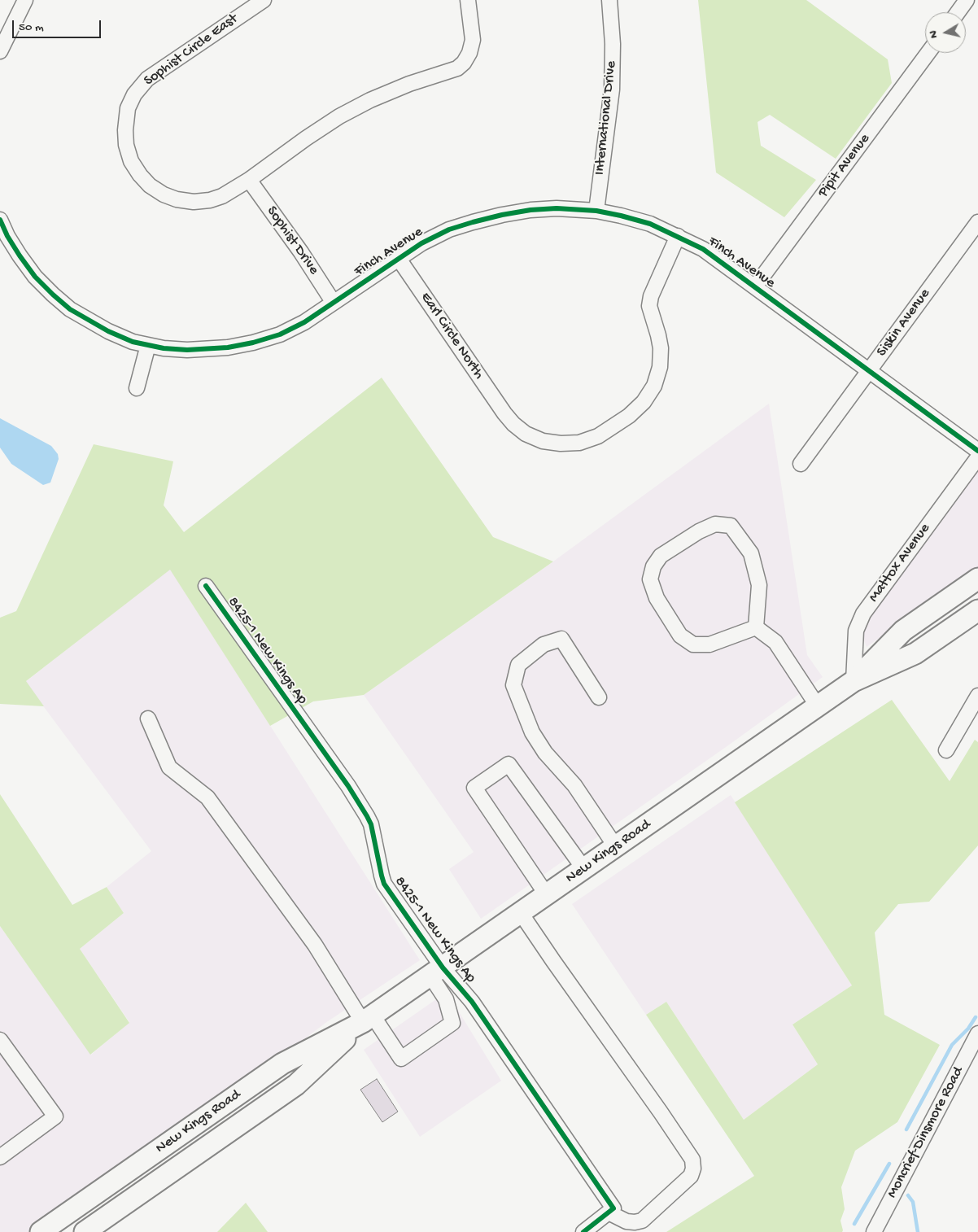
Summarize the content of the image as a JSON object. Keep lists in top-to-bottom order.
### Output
{
  "streets": {
    "highway": ["New Kings Road"],
    "street": [
      "Sophist Circle East",
      "International Drive",
      "Pipit Avenue",
      "Sophist Drive",
      "Finch Avenue",
      "Siskin Avenue",
      "Earl Circle North",
      "Mattox Avenue",
      "8425-1 New Kings Ap",
      "Moncrief-Dinsmore Road"
    ]
  },
  "crossings": [
    ["Sophist Circle East", "Sophist Drive"],
    ["International Drive", "Finch Avenue"],
    ["Pipit Avenue", "Finch Avenue"],
    ["Sophist Drive", "Finch Avenue"],
    ["Finch Avenue", "Siskin Avenue"],
    ["Finch Avenue", "Earl Circle North"],
    ["Mattox Avenue", "New Kings Road"],
    ["8425-1 New Kings Ap", "New Kings Road"]
  ],
  "scale_bar": "50 m",
  "north": "left"
}
